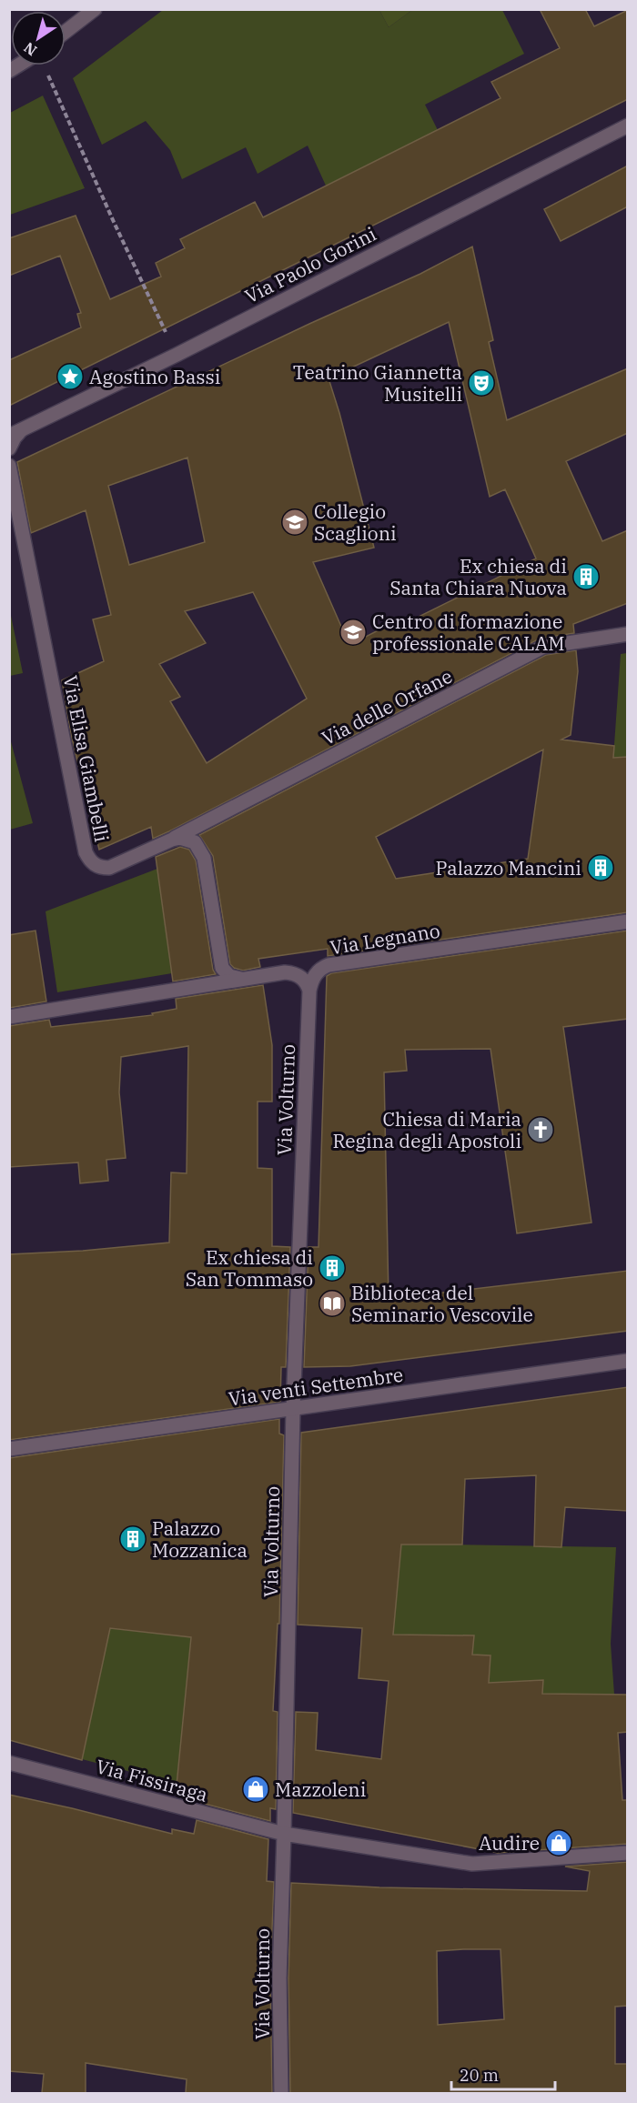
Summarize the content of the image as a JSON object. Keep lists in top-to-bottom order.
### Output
{
  "streets": {
    "street": [
      "Via Paolo Gorini",
      "Via delle Orfane",
      "Via Elisa Giambelli",
      "Via Legnano",
      "Via Volturno",
      "Via venti Settembre",
      "Via Fissiraga"
    ]
  },
  "crossings": [
    ["Via delle Orfane", "Via Elisa Giambelli"],
    ["Via Legnano", "Via Volturno"],
    ["Via Volturno", "Via venti Settembre"],
    ["Via Volturno", "Via Fissiraga"]
  ],
  "places": {
    "place": ["Agostino Bassi"],
    "theatre": ["Teatrino Giannetta Musitelli"],
    "school or university": ["Collegio Scaglioni", "Centro di formazione professionale CALAM"],
    "building": [
      "Ex chiesa di Santa Chiara Nuova",
      "Palazzo Mancini",
      "Ex chiesa di San Tommaso",
      "Palazzo Mozzanica"
    ],
    "church": ["Chiesa di Maria Regina degli Apostoli"],
    "library": ["Biblioteca del Seminario Vescovile"],
    "shop": ["Mazzoleni", "Audire"]
  },
  "scale_bar": "20 m",
  "north": "bottom left"
}
